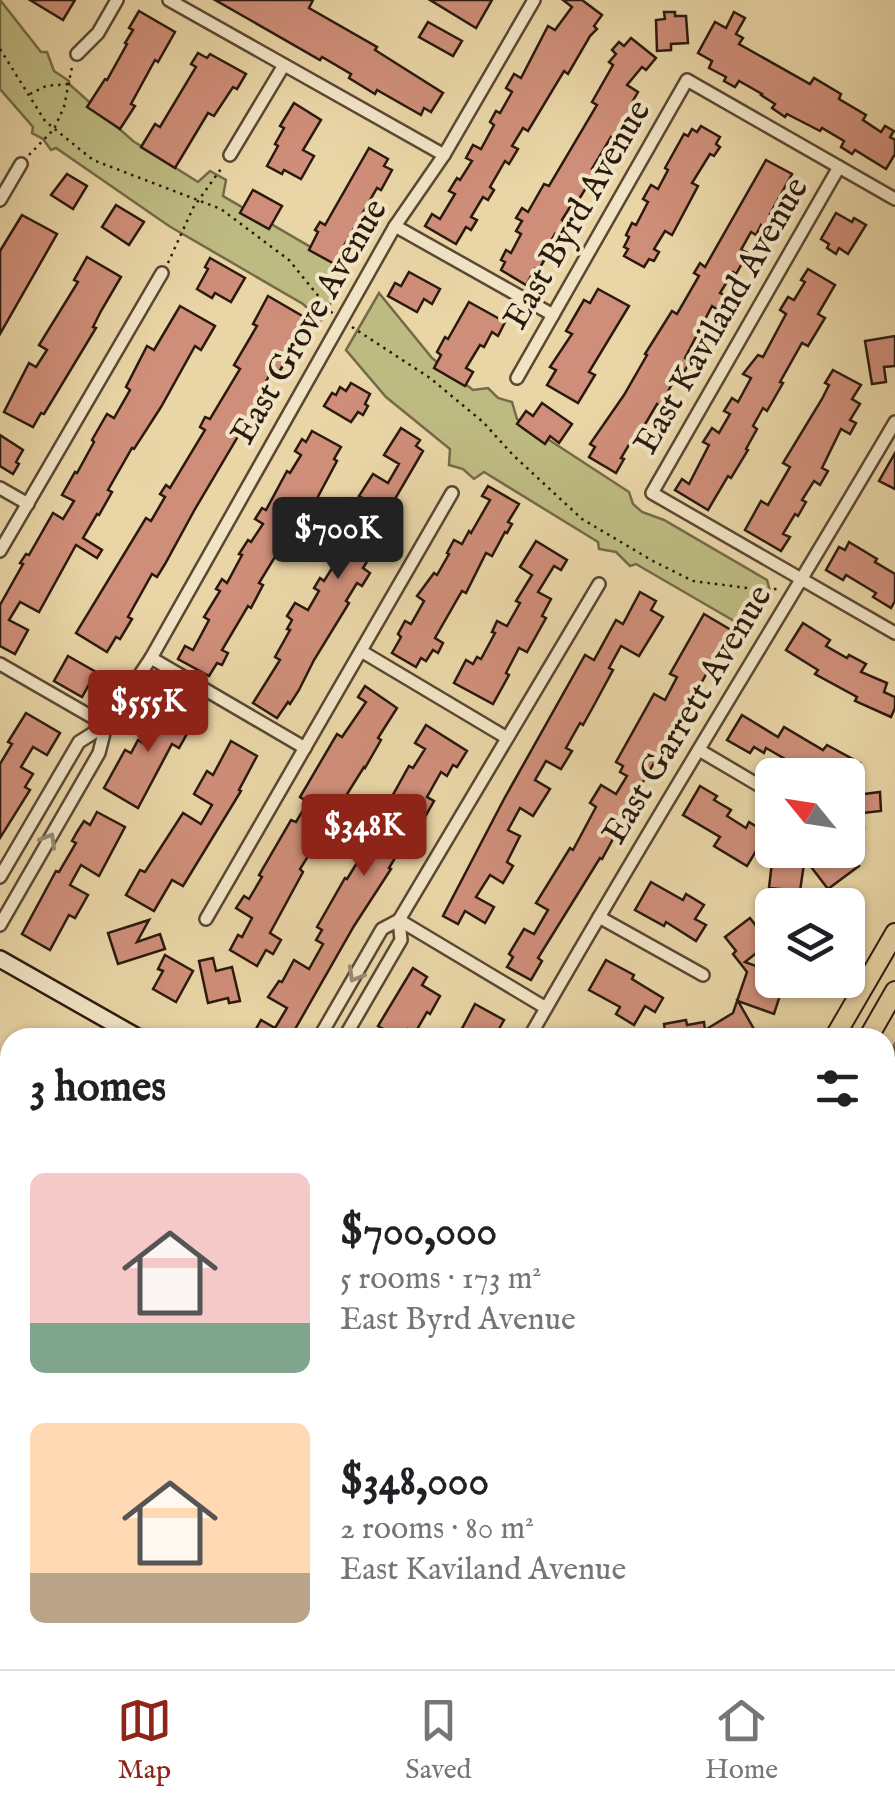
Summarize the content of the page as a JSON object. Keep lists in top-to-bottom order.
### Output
{
  "streets": {
    "street": [
      "East Byrd Avenue",
      "East Kaviland Avenue",
      "East Grove Avenue",
      "East Garrett Avenue"
    ]
  },
  "crossings": [
    ["East Byrd Avenue", "East Kaviland Avenue"],
    ["East Kaviland Avenue", "East Garrett Avenue"]
  ],
  "north": "top left",
  "page": {
    "price": ["$700K", "$555K", "$348K"],
    "heading": "3 homes",
    "list": [
      {
        "name": "$700,000",
        "note": "5 rooms · 173 m² · East Byrd Avenue"
      },
      {
        "name": "$348,000",
        "note": "2 rooms · 80 m² · East Kaviland Avenue"
      }
    ],
    "tabs": ["Map", "Saved", "Home"]
  }
}
